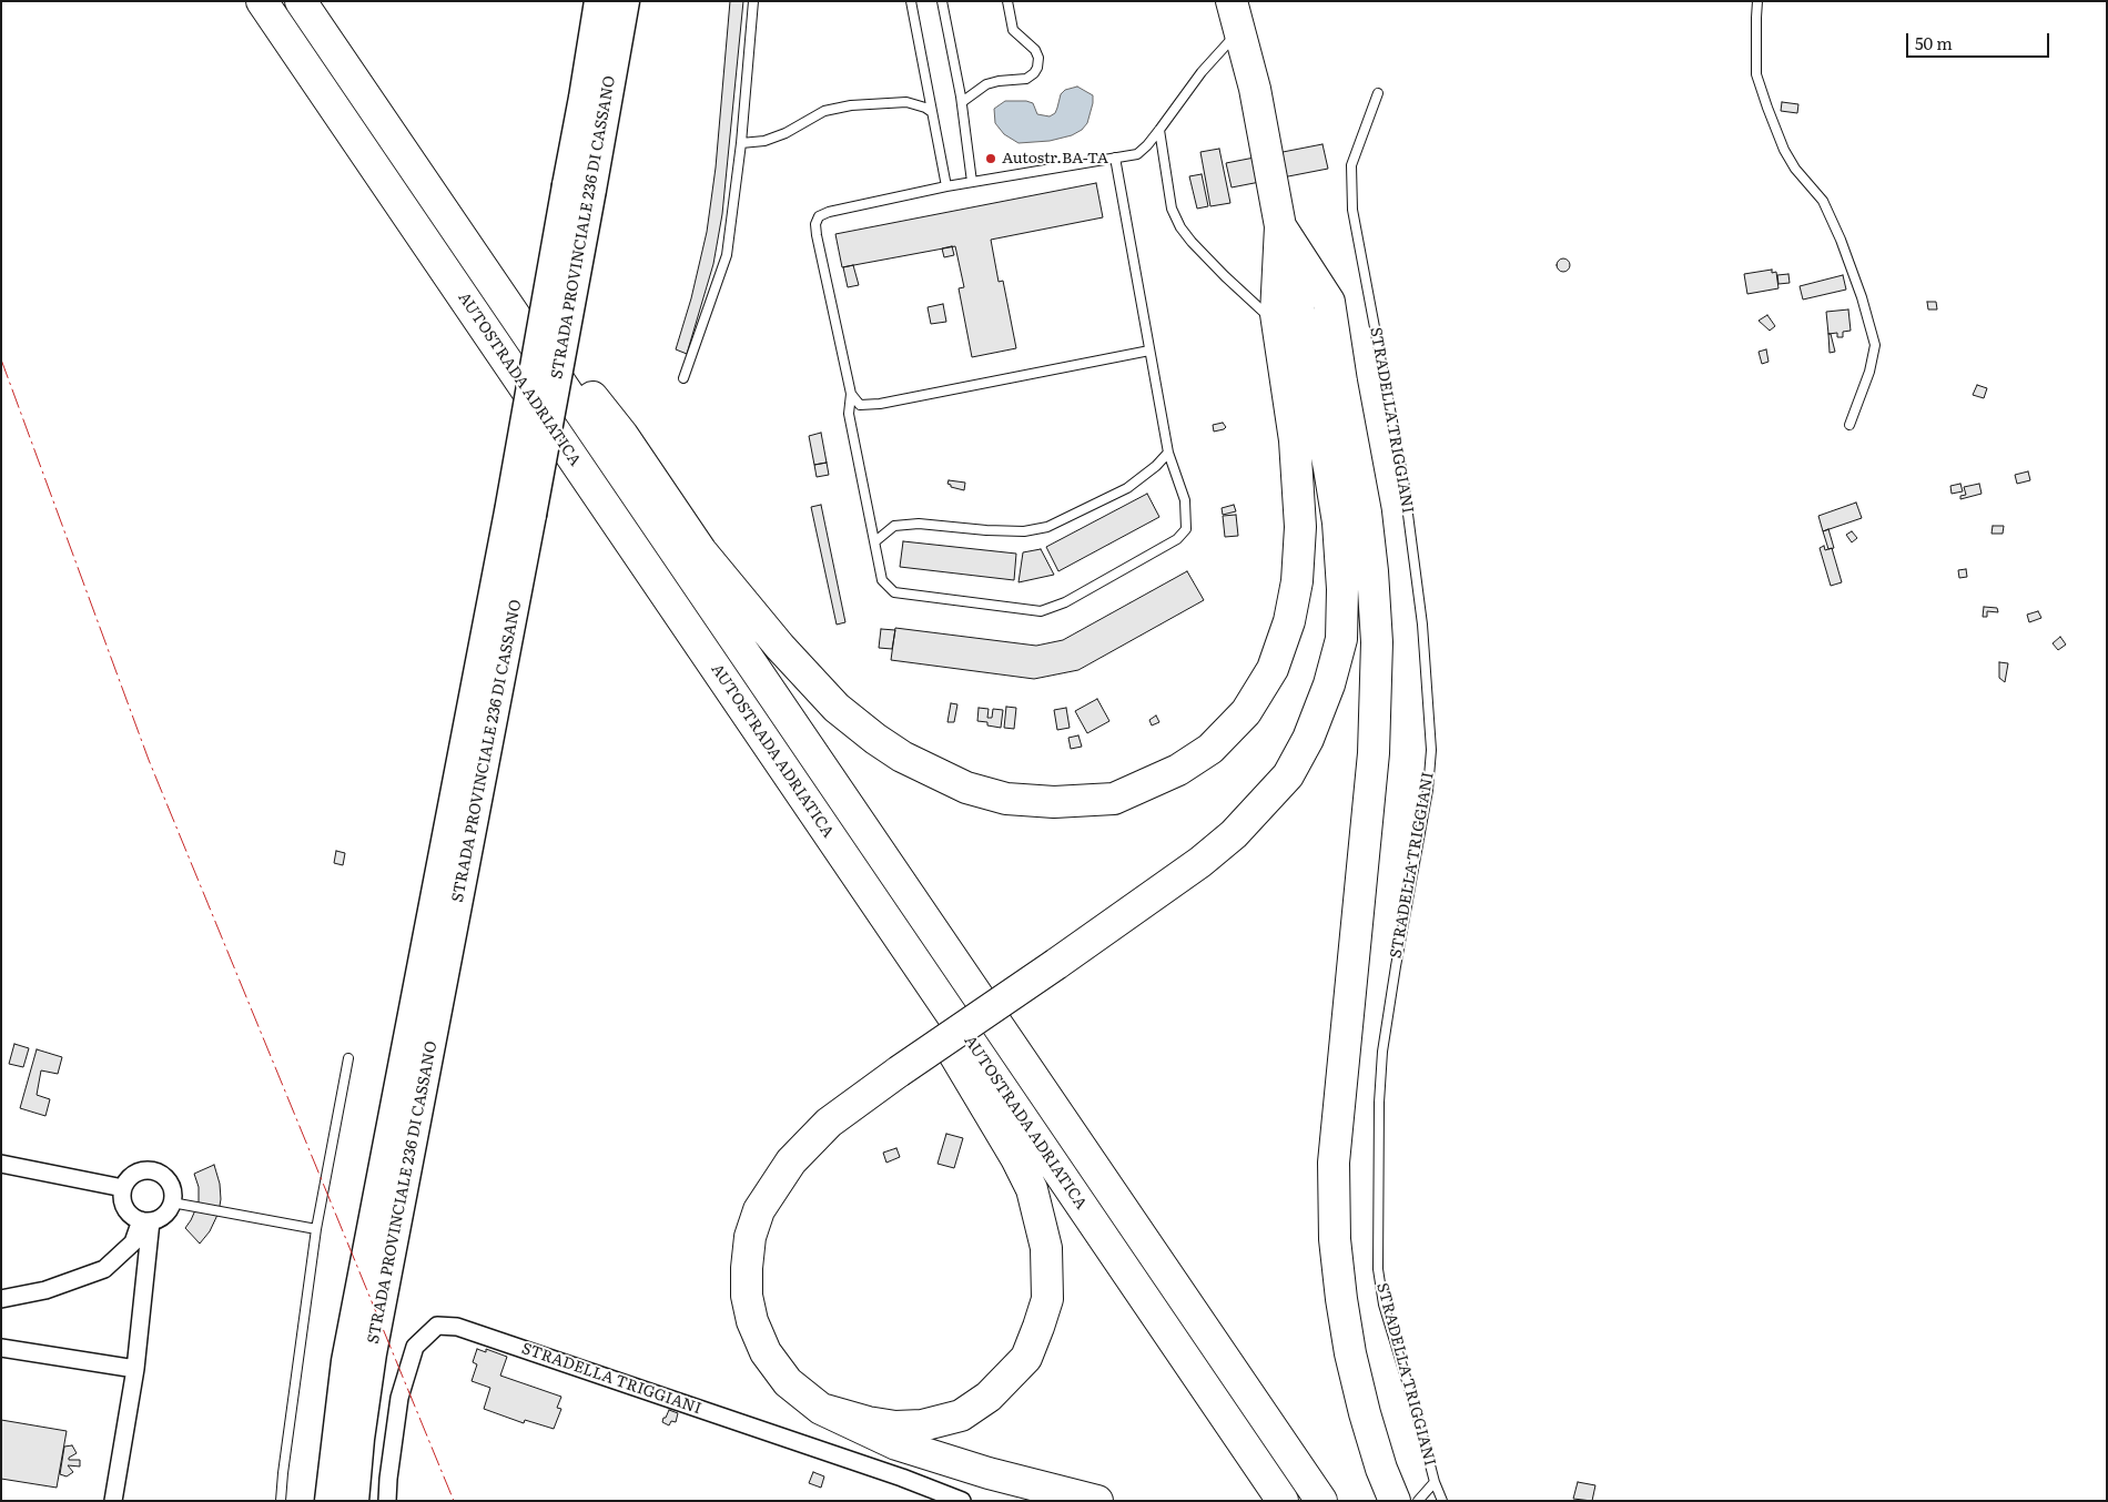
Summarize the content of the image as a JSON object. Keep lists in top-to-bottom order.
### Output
{
  "streets": {
    "highway": ["STRADA PROVINCIALE 236 DI CASSANO", "AUTOSTRADA ADRIATICA"],
    "street": ["STRADELLA TRIGGIANI"]
  },
  "places": ["Autostr.BA-TA"],
  "scale_bar": "50 m"
}
